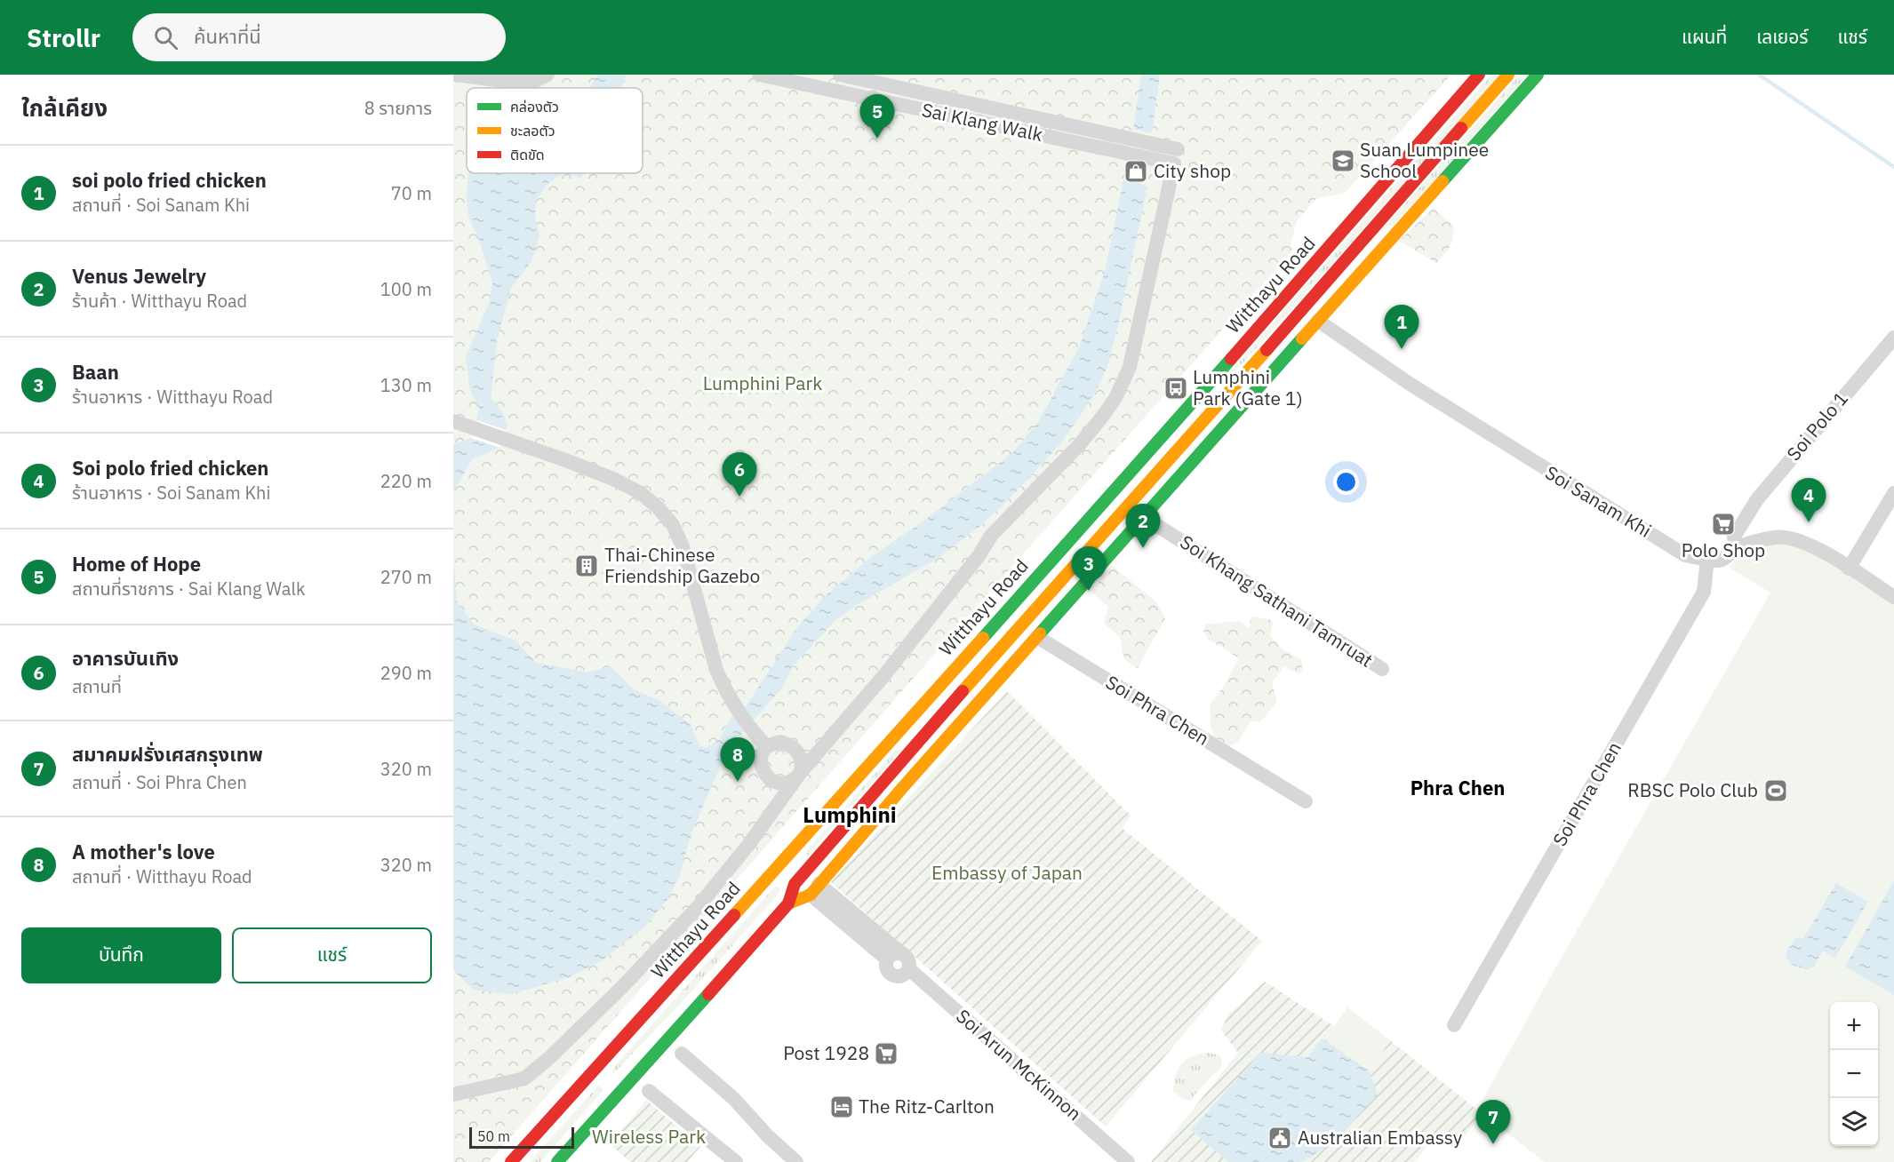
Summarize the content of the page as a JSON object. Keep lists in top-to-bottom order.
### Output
{
  "streets": {
    "main road": ["Witthayu Road"],
    "street": [
      "Sai Klang Walk",
      "Soi Polo 1",
      "Soi Sanam Khi",
      "Soi Khang Sathani Tamruat",
      "Soi Phra Chen",
      "Soi Arun McKinnon"
    ]
  },
  "crossings": [
    ["Soi Polo 1", "Soi Sanam Khi"],
    ["Soi Sanam Khi", "Soi Phra Chen"]
  ],
  "districts": ["Phra Chen", "Lumphini"],
  "parks": ["Lumphini Park", "Embassy of Japan", "Wireless Park"],
  "places": {
    "school or university": ["Suan Lumpinee School"],
    "shop": ["City shop"],
    "bus stop": ["Lumphini Park (Gate 1)"],
    "supermarket": ["Polo Shop", "Post 1928"],
    "building": ["Thai-Chinese Friendship Gazebo"],
    "sports": ["RBSC Polo Club"],
    "hotel": ["The Ritz-Carlton"],
    "public building": ["Australian Embassy"]
  },
  "legend": ["คล่องตัว", "ชะลอตัว", "ติดขัด"],
  "scale_bar": "50 m",
  "page": {
    "header": "Strollr",
    "search": "ค้นหาที่นี่",
    "nav": ["แผนที่", "เลเยอร์", "แชร์"],
    "heading": ["ใกล้เคียง", "8 รายการ"],
    "pins": [
      "5",
      "1",
      "6",
      "4",
      "2",
      "3",
      "8",
      "7"
    ],
    "list": [
      {
        "mark": "1",
        "name": "soi polo fried chicken",
        "note": "สถานที่ · Soi Sanam Khi",
        "value": "70 m"
      },
      {
        "mark": "2",
        "name": "Venus Jewelry",
        "note": "ร้านค้า · Witthayu Road",
        "value": "100 m"
      },
      {
        "mark": "3",
        "name": "Baan",
        "note": "ร้านอาหาร · Witthayu Road",
        "value": "130 m"
      },
      {
        "mark": "4",
        "name": "Soi polo fried chicken",
        "note": "ร้านอาหาร · Soi Sanam Khi",
        "value": "220 m"
      },
      {
        "mark": "5",
        "name": "Home of Hope",
        "note": "สถานที่ราชการ · Sai Klang Walk",
        "value": "270 m"
      },
      {
        "mark": "6",
        "name": "อาคารบันเทิง",
        "note": "สถานที่",
        "value": "290 m"
      },
      {
        "mark": "7",
        "name": "สมาคมฝรั่งเศสกรุงเทพ",
        "note": "สถานที่ · Soi Phra Chen",
        "value": "320 m"
      },
      {
        "mark": "8",
        "name": "A mother's love",
        "note": "สถานที่ · Witthayu Road",
        "value": "320 m"
      }
    ],
    "buttons": ["บันทึก", "แชร์"],
    "map_buttons": ["+", "−"],
    "scale": "50 m"
  }
}
